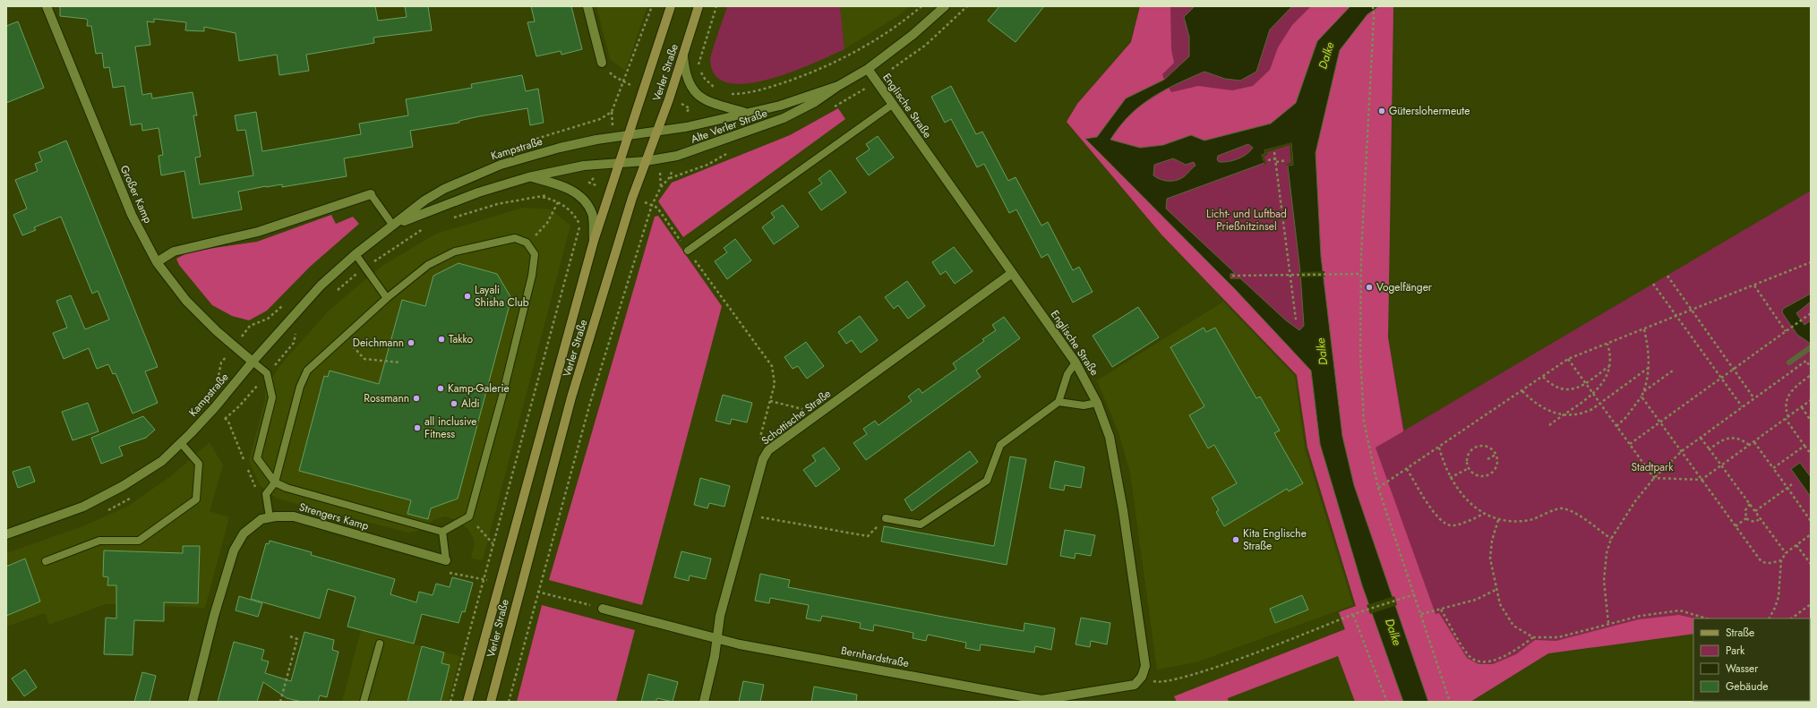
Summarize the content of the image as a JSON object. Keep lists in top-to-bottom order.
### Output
{
  "streets": {
    "main road": ["Verler Straße"],
    "street": [
      "Englische Straße",
      "Alte Verler Straße",
      "Kampstraße",
      "Großer Kamp",
      "Schottische Straße",
      "Strengers Kamp",
      "Bernhardstraße"
    ]
  },
  "crossings": [
    ["Verler Straße", "Alte Verler Straße"],
    ["Verler Straße", "Kampstraße"],
    ["Englische Straße", "Alte Verler Straße"],
    ["Englische Straße", "Schottische Straße"],
    ["Englische Straße", "Bernhardstraße"],
    ["Alte Verler Straße", "Kampstraße"],
    ["Kampstraße", "Großer Kamp"],
    ["Schottische Straße", "Bernhardstraße"]
  ],
  "water": ["Dalke"],
  "parks": ["Licht- und Luftbad Prießnitzinsel", "Stadtpark"],
  "places": [
    "Güterslohermeute",
    "Vogelfänger",
    "Layali Shisha Club",
    "Takko",
    "Deichmann",
    "Kamp-Galerie",
    "Rossmann",
    "Aldi",
    "all inclusive Fitness",
    "Kita Englische Straße"
  ],
  "legend": [
    "Straße",
    "Park",
    "Wasser",
    "Gebäude"
  ]
}
